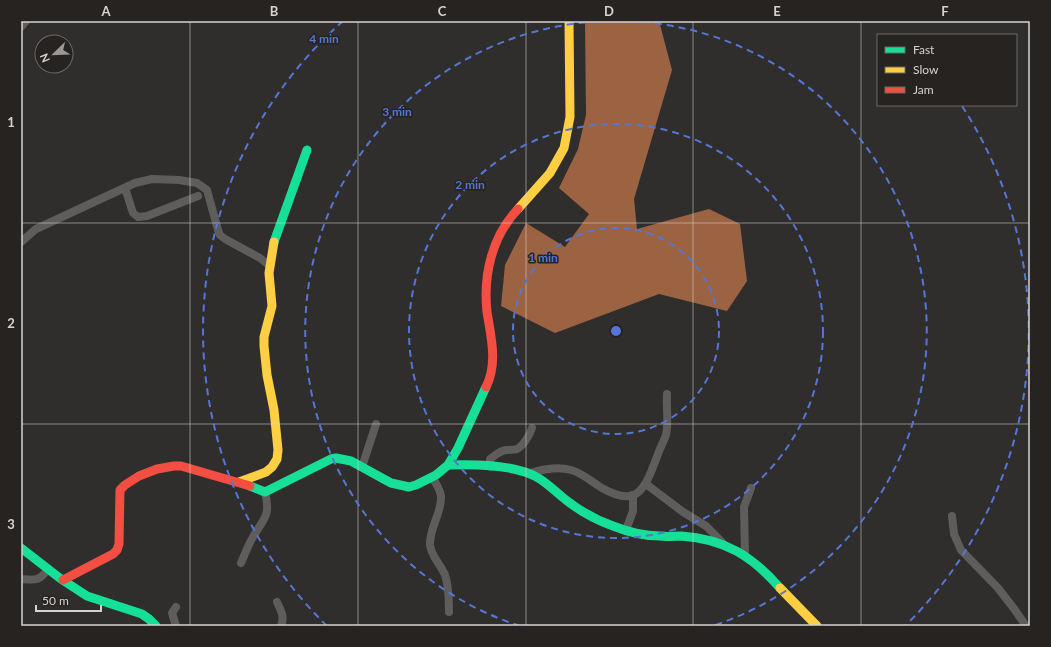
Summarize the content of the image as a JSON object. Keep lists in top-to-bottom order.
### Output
{
  "legend": ["Fast", "Slow", "Jam"],
  "scale_bar": "50 m",
  "north": "bottom left",
  "grid": {
    "columns": [
      "A",
      "B",
      "C",
      "D",
      "E",
      "F"
    ],
    "rows": ["1", "2", "3"]
  },
  "rings": [
    "4 min",
    "3 min",
    "2 min",
    "1 min"
  ]
}
